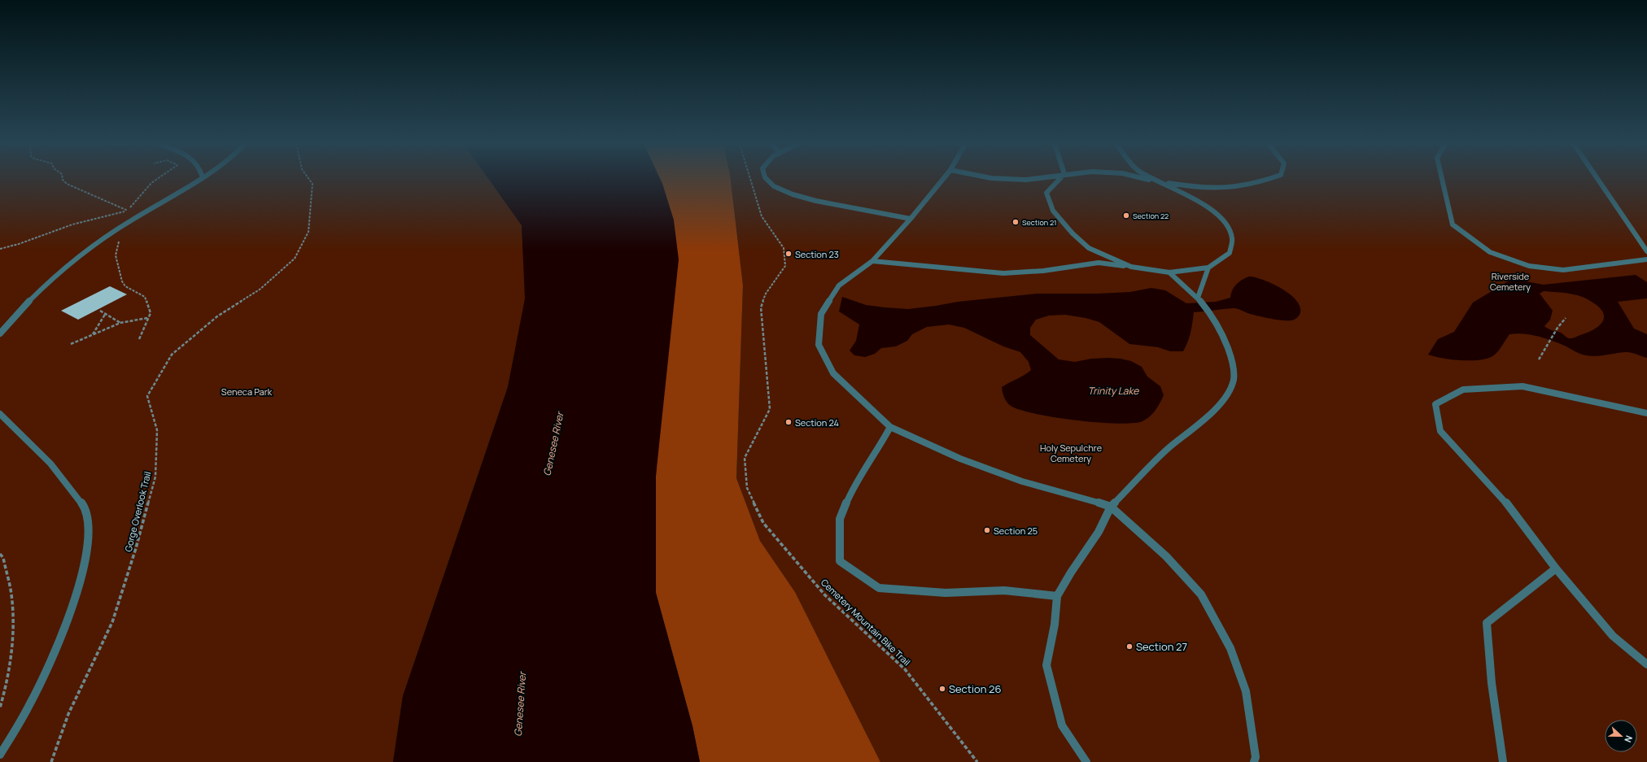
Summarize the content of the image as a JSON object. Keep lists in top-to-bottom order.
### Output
{
  "streets": {
    "path": ["Gorge Overlook Trail", "Cemetery Mountain Bike Trail"]
  },
  "water": ["Trinity Lake", "Genesee River"],
  "parks": ["Riverside Cemetery", "Seneca Park", "Holy Sepulchre Cemetery"],
  "places": [
    "Section 22",
    "Section 21",
    "Section 23",
    "Section 24",
    "Section 25",
    "Section 27",
    "Section 26"
  ],
  "north": "right"
}
